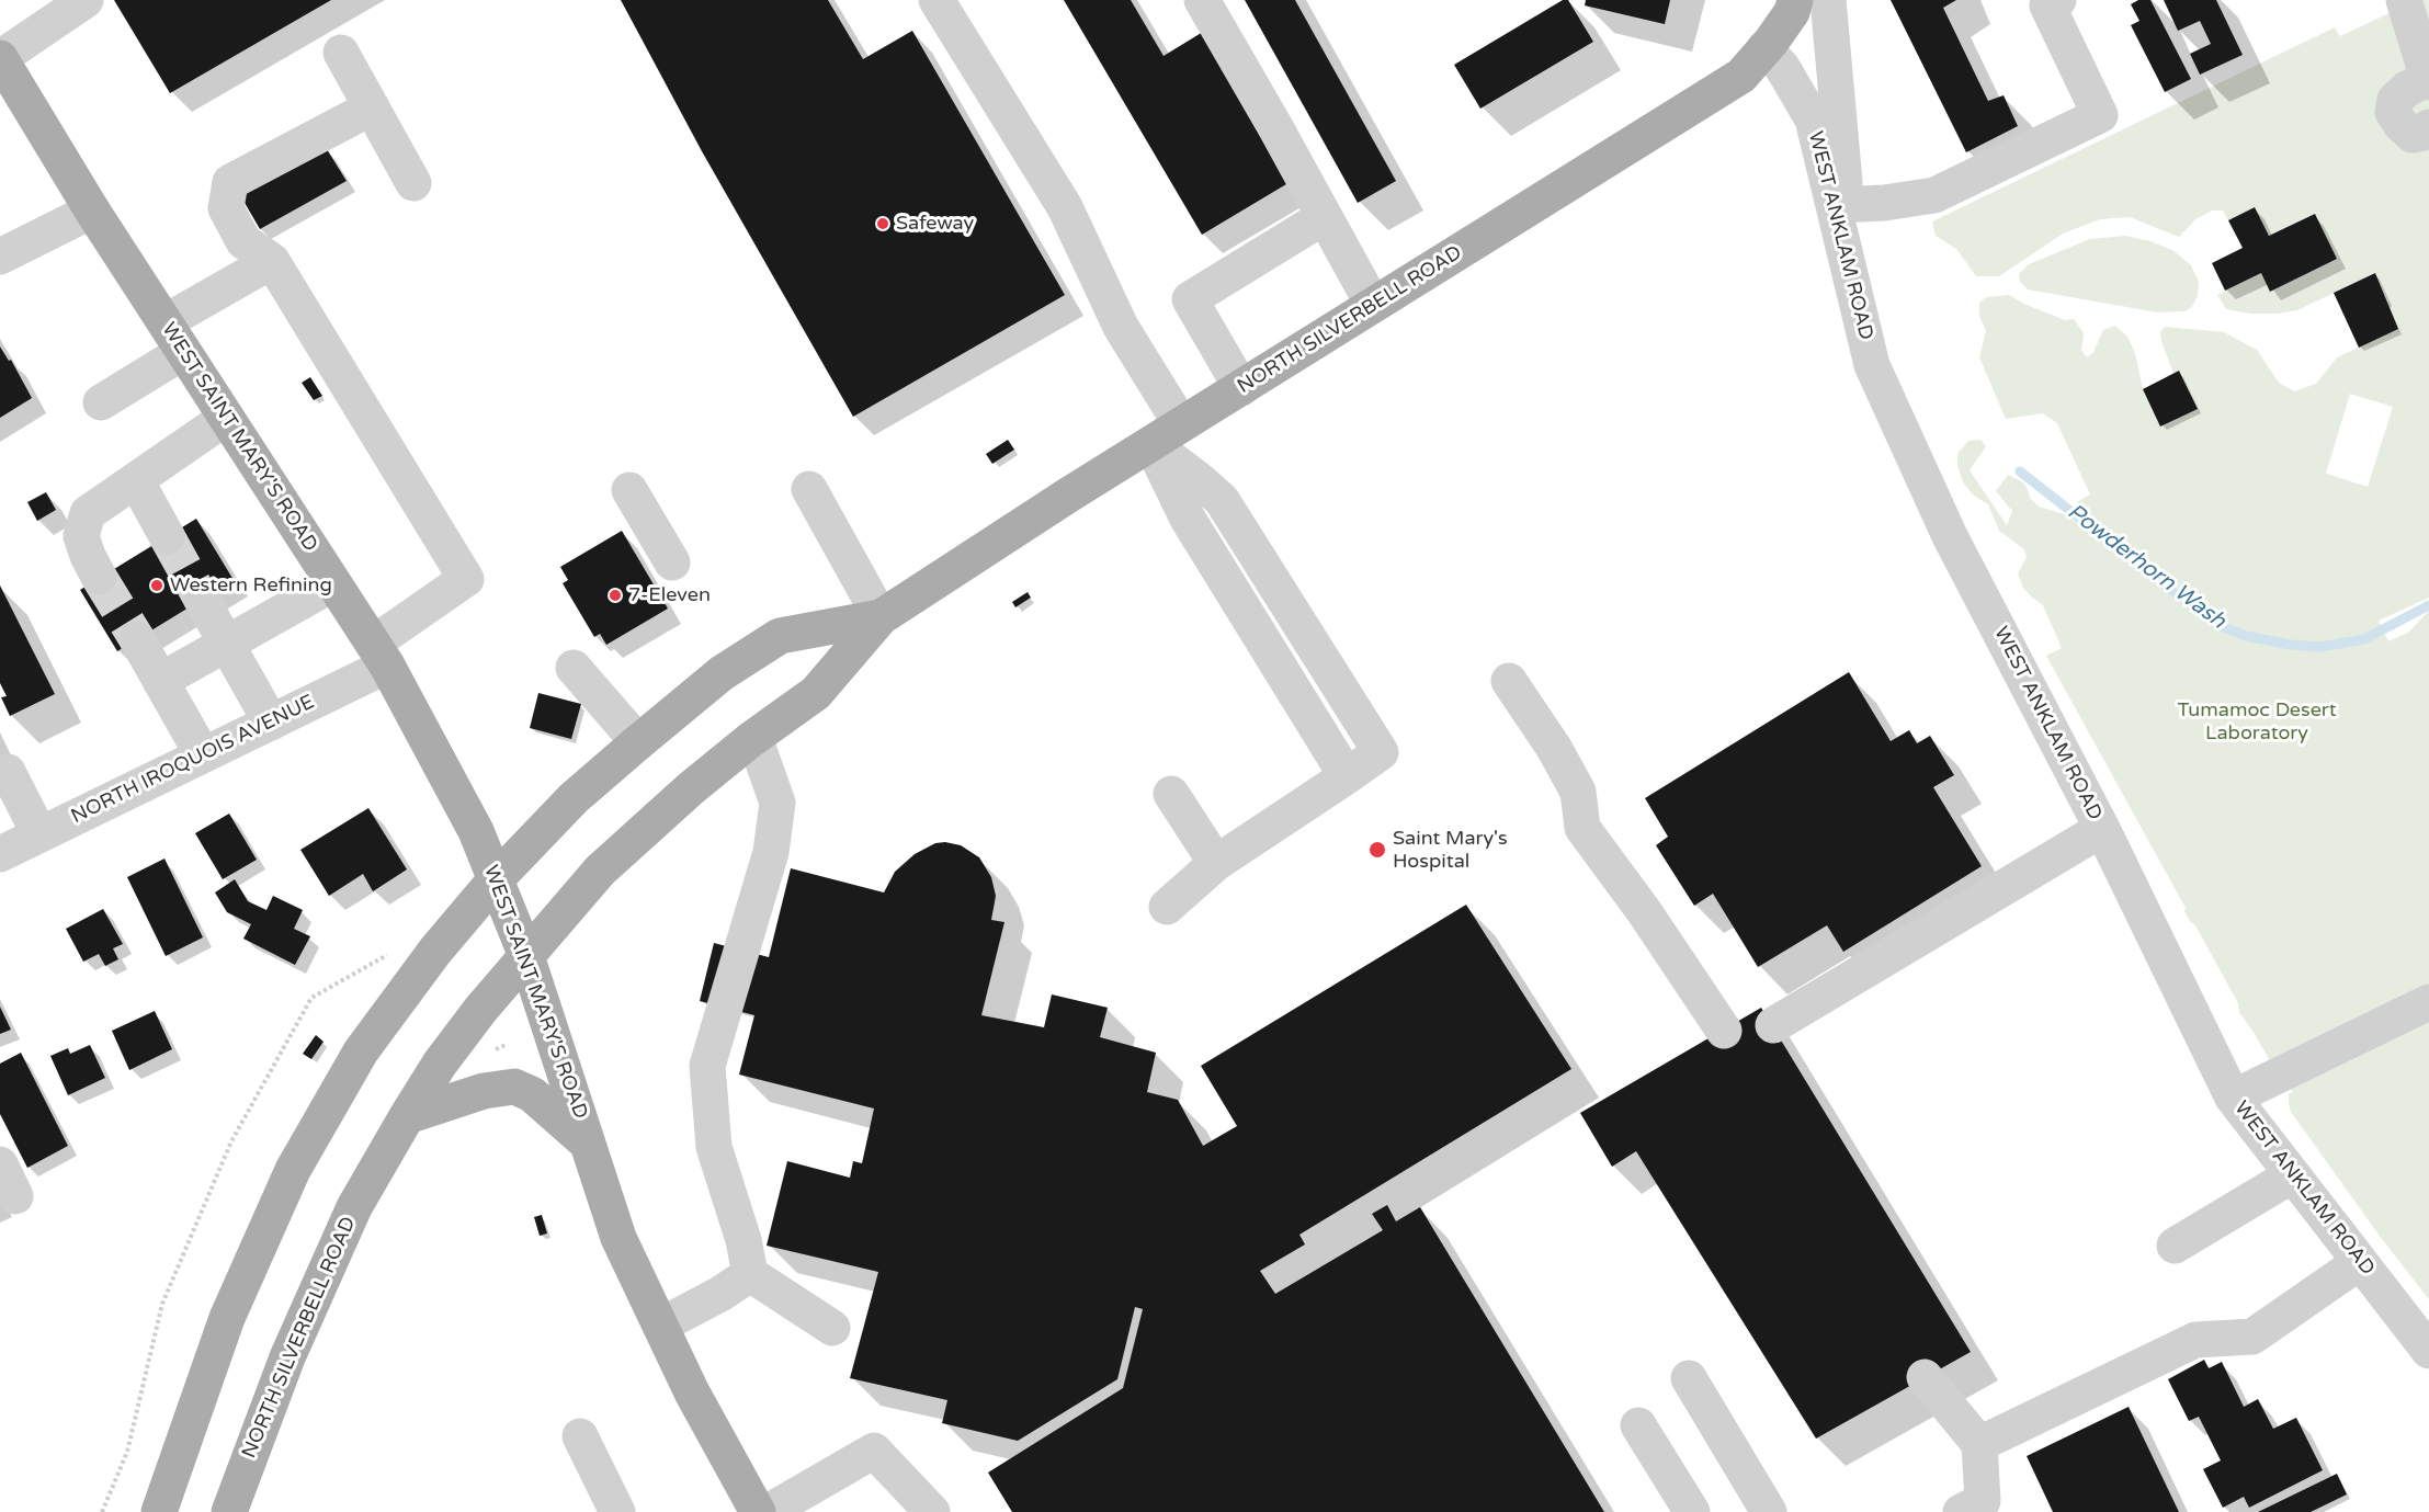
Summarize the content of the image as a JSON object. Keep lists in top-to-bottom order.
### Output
{
  "streets": {
    "main road": ["NORTH SILVERBELL ROAD", "WEST SAINT MARY'S ROAD"],
    "street": ["WEST ANKLAM ROAD", "NORTH IROQUOIS AVENUE"]
  },
  "crossings": [
    ["WEST ANKLAM ROAD", "NORTH SILVERBELL ROAD"],
    ["NORTH SILVERBELL ROAD", "WEST SAINT MARY'S ROAD"],
    ["WEST SAINT MARY'S ROAD", "NORTH IROQUOIS AVENUE"]
  ],
  "water": ["Powderhorn Wash"],
  "parks": ["Tumamoc Desert Laboratory"],
  "places": [
    "Safeway",
    "Western Refining",
    "7-Eleven",
    "Saint Mary's Hospital"
  ]
}
